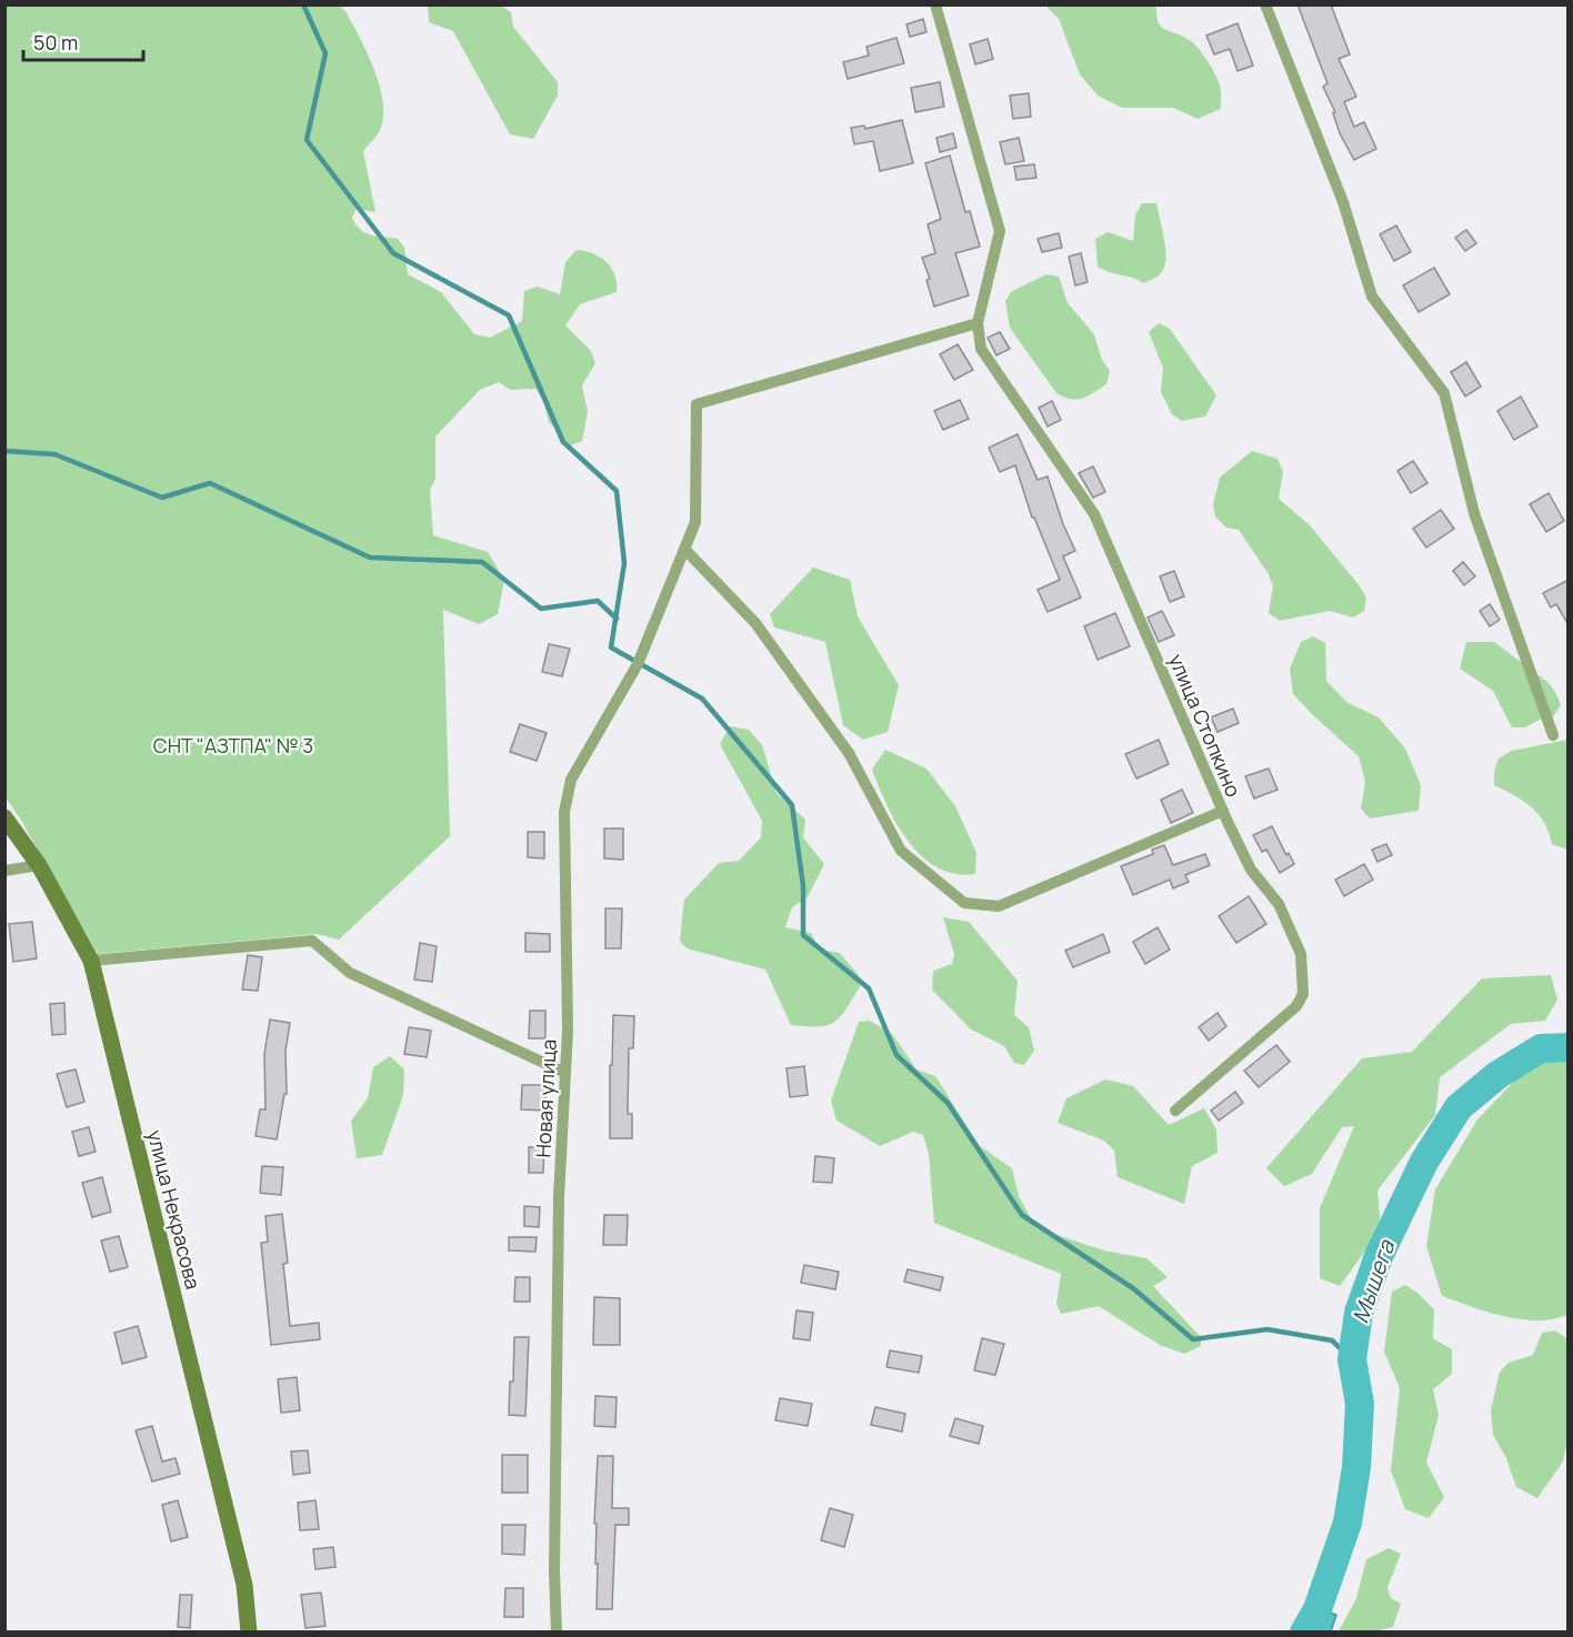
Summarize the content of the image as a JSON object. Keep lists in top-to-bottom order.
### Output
{
  "streets": {
    "main road": ["улица Некрасова"],
    "street": ["улица Стопкино", "Новая улица"]
  },
  "crossings": [
    ["улица Стопкино", "Новая улица"]
  ],
  "water": ["Мышега"],
  "parks": ["СНТ \"АЗТПА\" № 3"],
  "scale_bar": "50 m"
}
